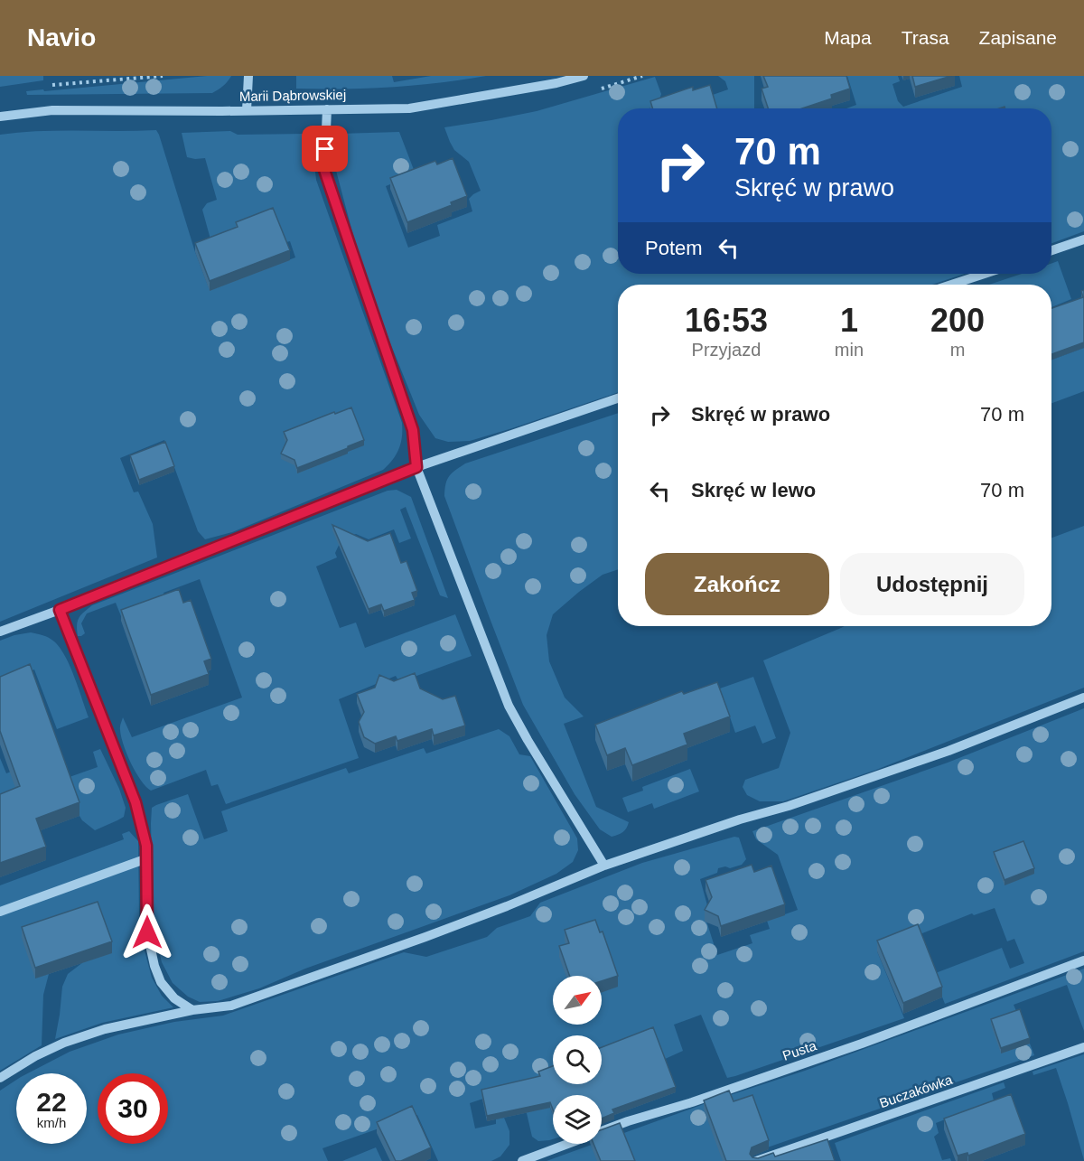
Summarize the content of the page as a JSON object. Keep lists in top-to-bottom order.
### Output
{
  "streets": {
    "street": ["Marii Dąbrowskiej", "Pusta", "Buczakówka"]
  },
  "north": "top right",
  "page": {
    "header": "Navio",
    "nav": ["Mapa", "Trasa", "Zapisane"],
    "turn": ["70 m", "Skręć w prawo"],
    "then": "Potem",
    "eta": [
      "16:53",
      "Przyjazd",
      "1",
      "min",
      "200",
      "m"
    ],
    "list": [
      {
        "name": "Skręć w prawo",
        "value": "70 m"
      },
      {
        "name": "Skręć w lewo",
        "value": "70 m"
      }
    ],
    "buttons": ["Zakończ", "Udostępnij"],
    "speed": "22 km/h",
    "limit": "30"
  }
}
